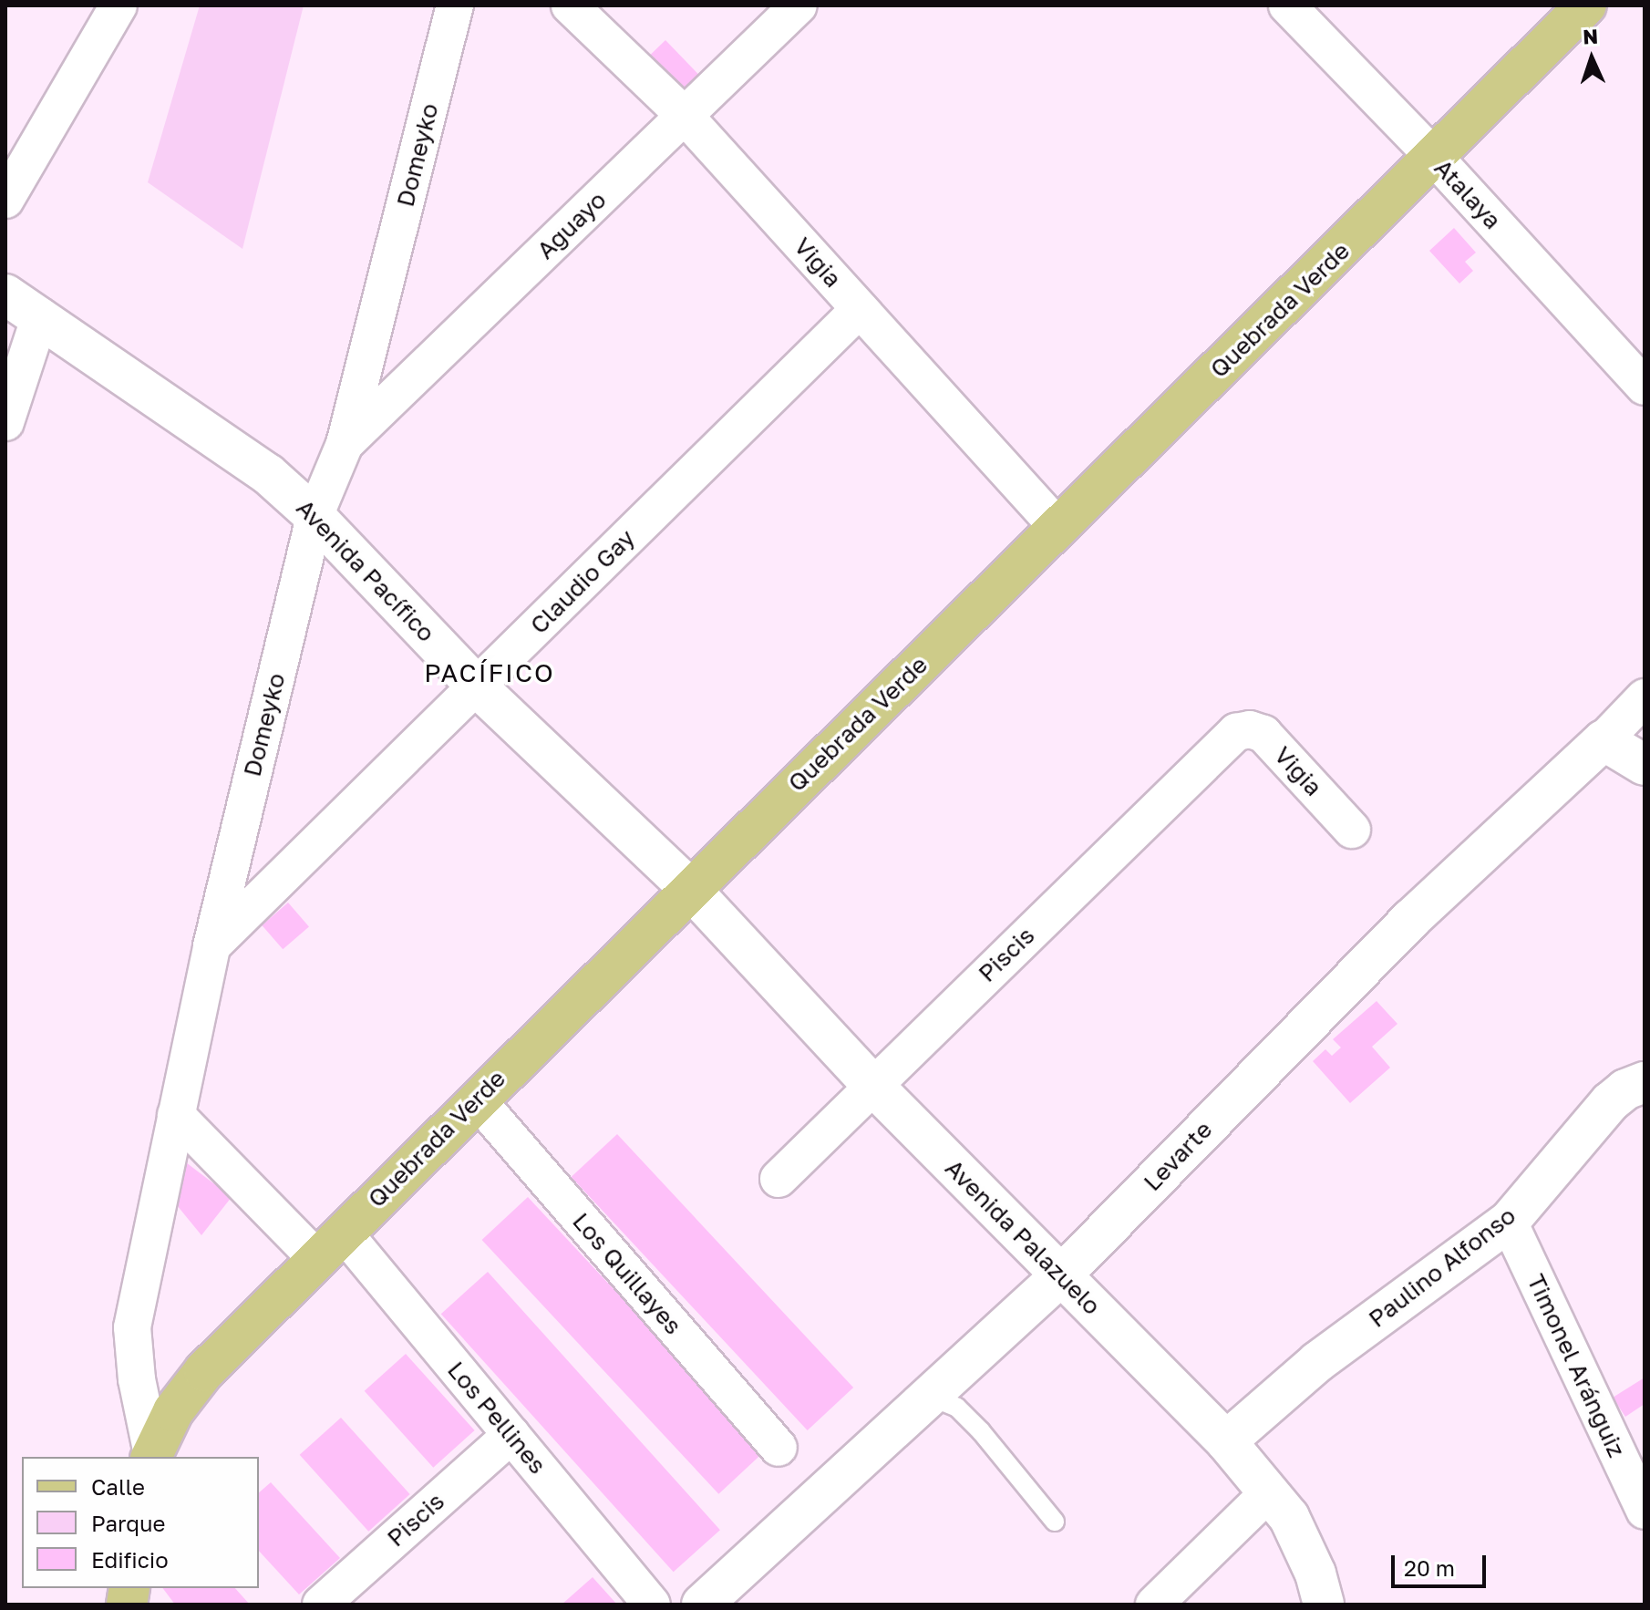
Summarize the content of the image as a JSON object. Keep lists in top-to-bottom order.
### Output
{
  "streets": {
    "main road": ["Quebrada Verde"],
    "street": [
      "Domeyko",
      "Atalaya",
      "Aguayo",
      "Vigia",
      "Avenida Pacífico",
      "Claudio Gay",
      "Piscis",
      "Levarte",
      "Avenida Palazuelo",
      "Paulino Alfonso",
      "Los Quillayes",
      "Timonel Aránguiz",
      "Los Pellines"
    ]
  },
  "crossings": [
    ["Domeyko", "Aguayo"],
    ["Domeyko", "Quebrada Verde"],
    ["Domeyko", "Avenida Pacífico"],
    ["Domeyko", "Claudio Gay"],
    ["Domeyko", "Los Pellines"],
    ["Atalaya", "Quebrada Verde"],
    ["Aguayo", "Vigia"],
    ["Vigia", "Quebrada Verde"],
    ["Vigia", "Claudio Gay"],
    ["Vigia", "Piscis"],
    ["Quebrada Verde", "Avenida Pacífico"],
    ["Quebrada Verde", "Avenida Palazuelo"],
    ["Quebrada Verde", "Los Quillayes"],
    ["Quebrada Verde", "Los Pellines"],
    ["Avenida Pacífico", "Claudio Gay"],
    ["Avenida Pacífico", "Avenida Palazuelo"],
    ["Piscis", "Avenida Palazuelo"],
    ["Piscis", "Los Pellines"],
    ["Levarte", "Avenida Palazuelo"],
    ["Avenida Palazuelo", "Paulino Alfonso"],
    ["Paulino Alfonso", "Timonel Aránguiz"]
  ],
  "districts": ["PACÍFICO"],
  "legend": ["Calle", "Parque", "Edificio"],
  "scale_bar": "20 m",
  "north": "top"
}
